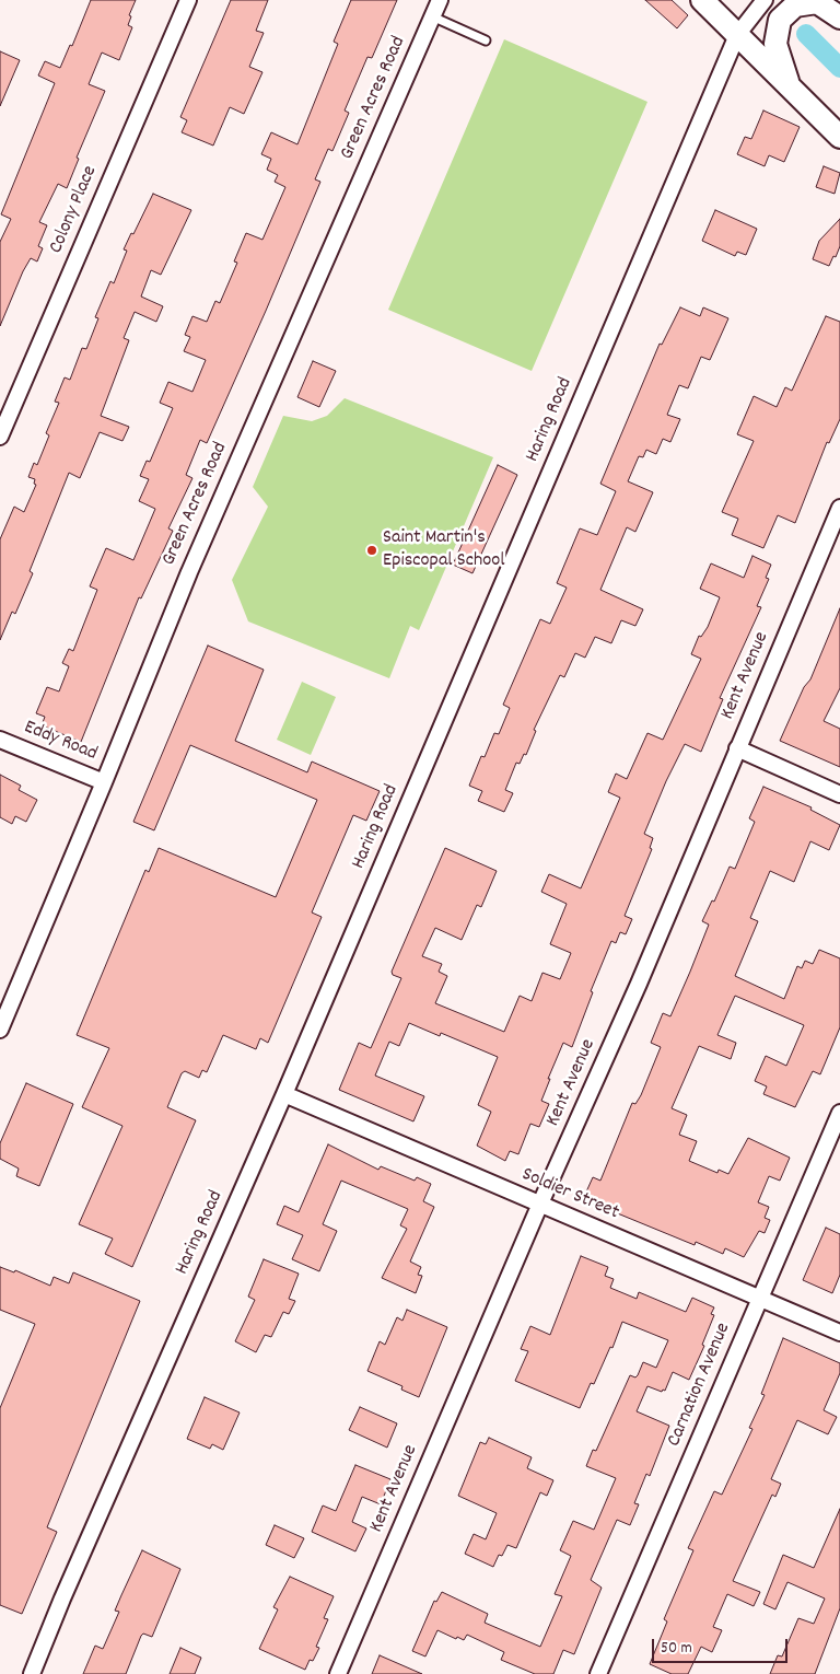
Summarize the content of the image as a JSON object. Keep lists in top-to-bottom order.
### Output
{
  "streets": {
    "street": [
      "Green Acres Road",
      "Colony Place",
      "Haring Road",
      "Kent Avenue",
      "Eddy Road",
      "Soldier Street",
      "Carnation Avenue"
    ]
  },
  "crossings": [
    ["Green Acres Road", "Eddy Road"],
    ["Haring Road", "Soldier Street"],
    ["Kent Avenue", "Soldier Street"],
    ["Soldier Street", "Carnation Avenue"]
  ],
  "places": ["Saint Martin's Episcopal School"],
  "scale_bar": "50 m"
}
